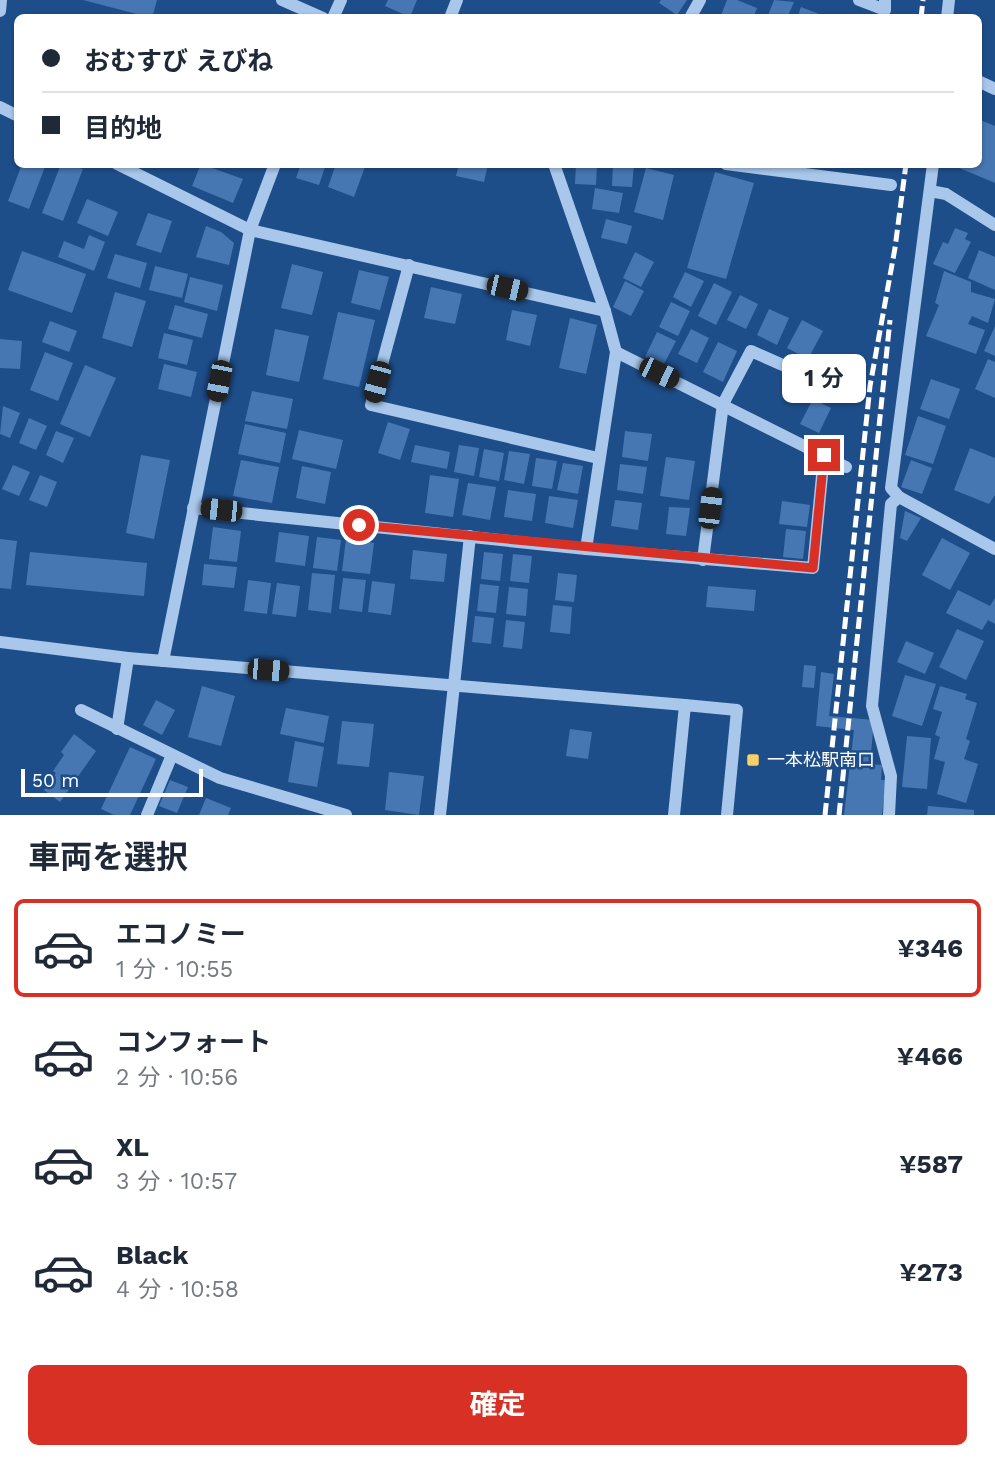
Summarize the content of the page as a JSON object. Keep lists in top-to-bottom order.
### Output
{
  "places": {
    "transit": ["一本松駅南口"]
  },
  "scale_bar": "50 m",
  "page": {
    "banner": ["おむすび えびね", "目的地"],
    "bubble": "1 分",
    "scale": "50 m",
    "heading": "車両を選択",
    "list": [
      {
        "name": "エコノミー",
        "note": "1 分 · 10:55",
        "value": "¥346"
      },
      {
        "name": "コンフォート",
        "note": "2 分 · 10:56",
        "value": "¥466"
      },
      {
        "name": "XL",
        "note": "3 分 · 10:57",
        "value": "¥587"
      },
      {
        "name": "Black",
        "note": "4 分 · 10:58",
        "value": "¥273"
      }
    ],
    "buttons": "確定"
  }
}
